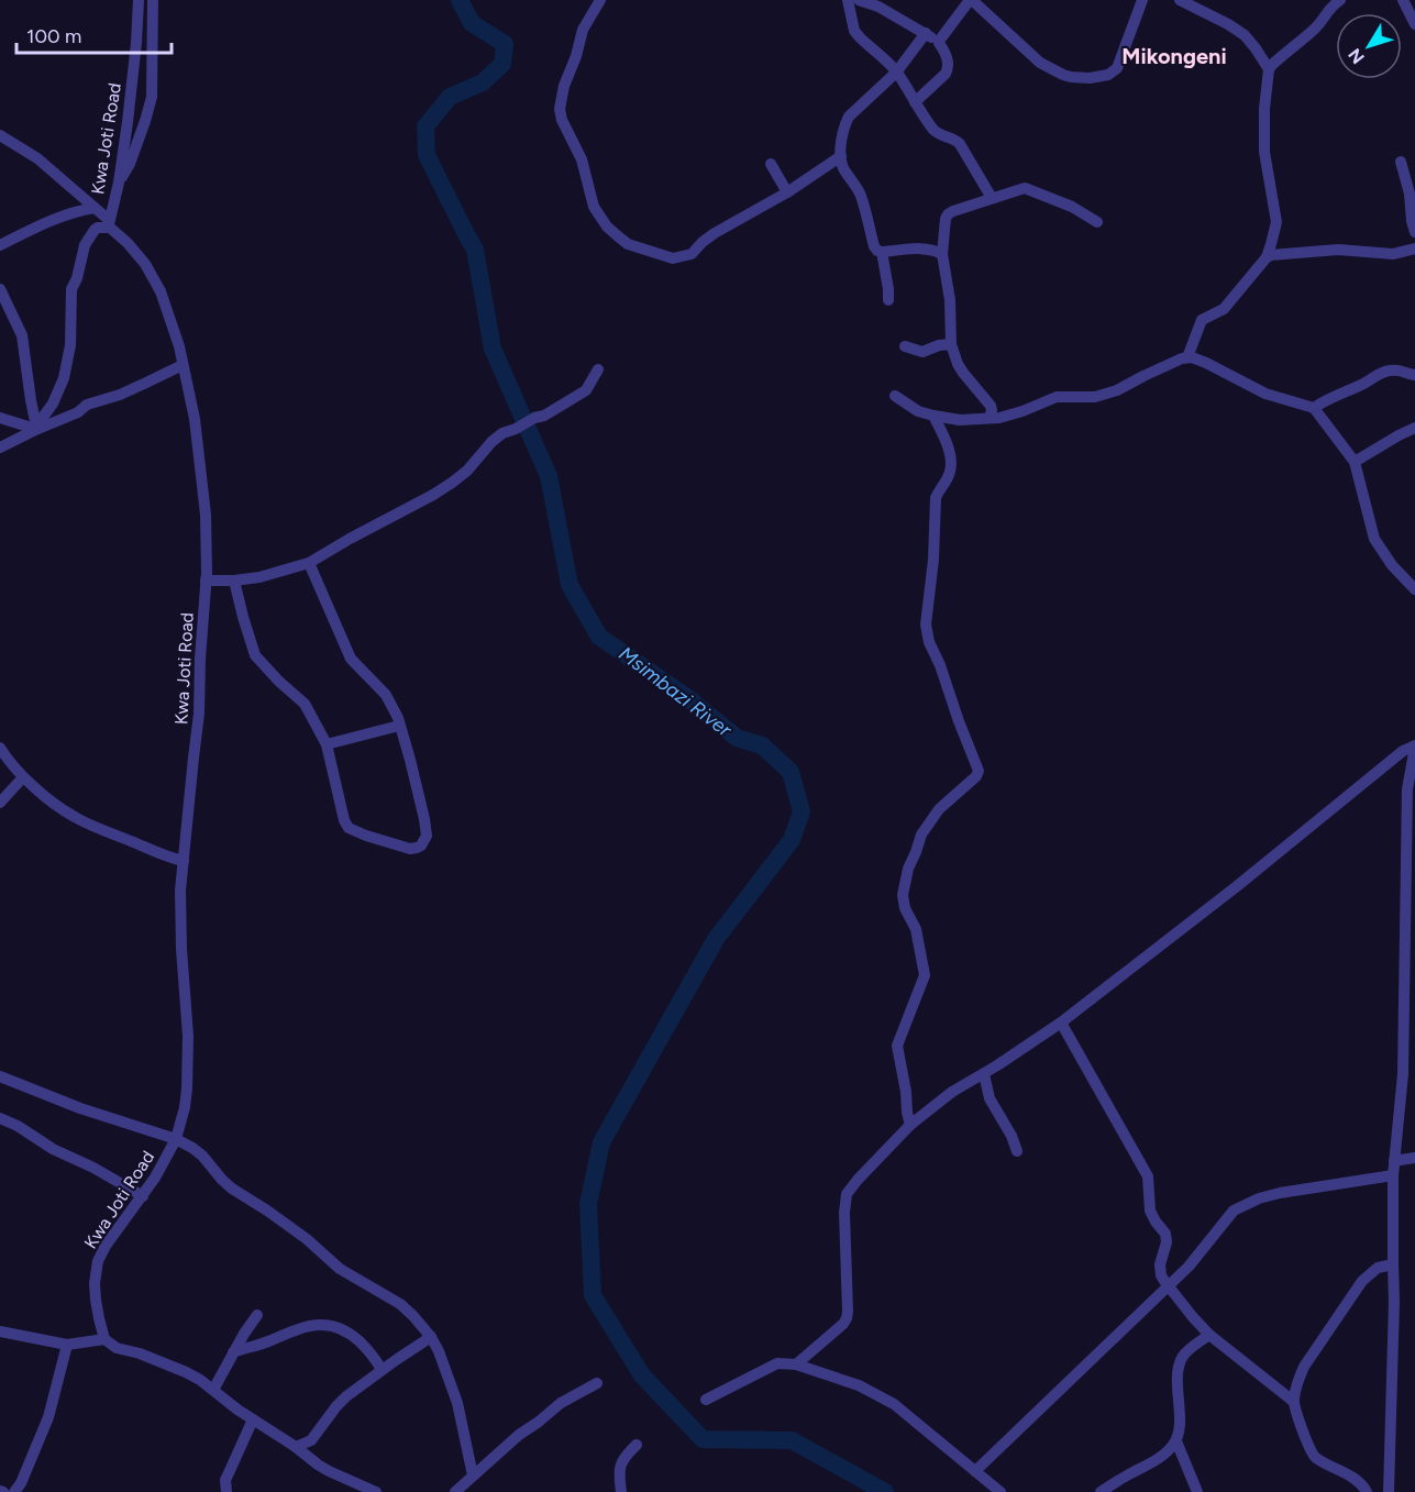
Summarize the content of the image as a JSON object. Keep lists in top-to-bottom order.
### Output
{
  "streets": {
    "street": ["Kwa Joti Road"]
  },
  "districts": ["Mikongeni"],
  "water": ["Msimbazi River"],
  "scale_bar": "100 m",
  "north": "bottom left"
}
